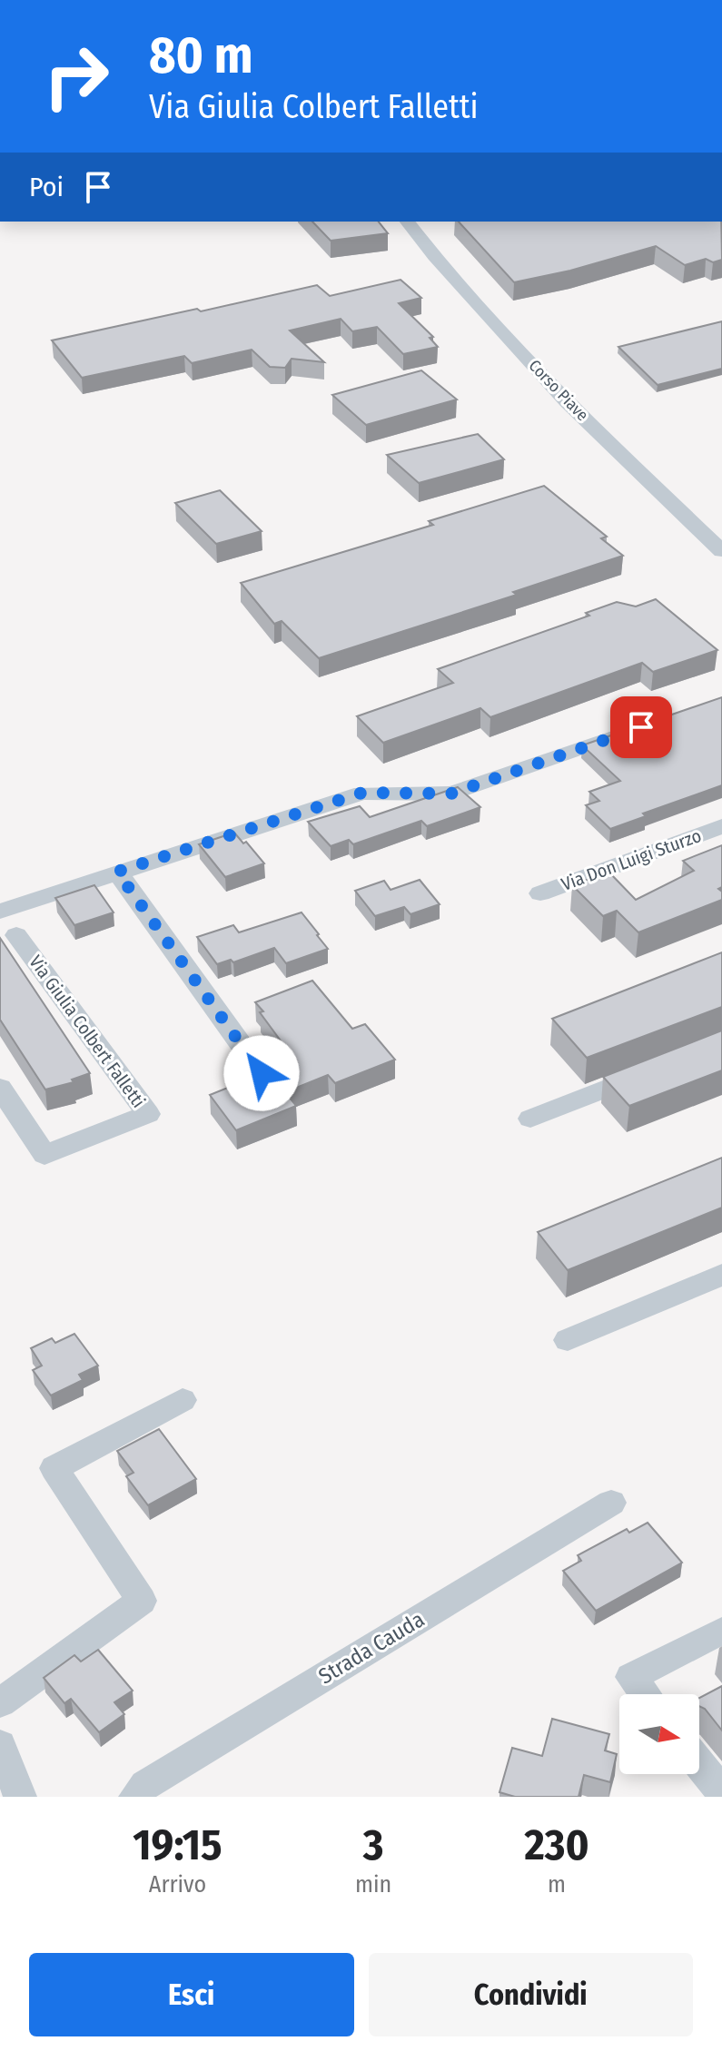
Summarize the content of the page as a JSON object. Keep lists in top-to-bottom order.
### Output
{
  "streets": {
    "street": [
      "Corso Piave",
      "Via Don Luigi Sturzo",
      "Via Giulia Colbert Falletti",
      "Strada Cauda"
    ]
  },
  "north": "right",
  "page": {
    "turn": ["80 m", "Via Giulia Colbert Falletti"],
    "then": "Poi",
    "eta": [
      "19:15",
      "Arrivo",
      "3",
      "min",
      "230",
      "m"
    ],
    "buttons": ["Esci", "Condividi"]
  }
}
